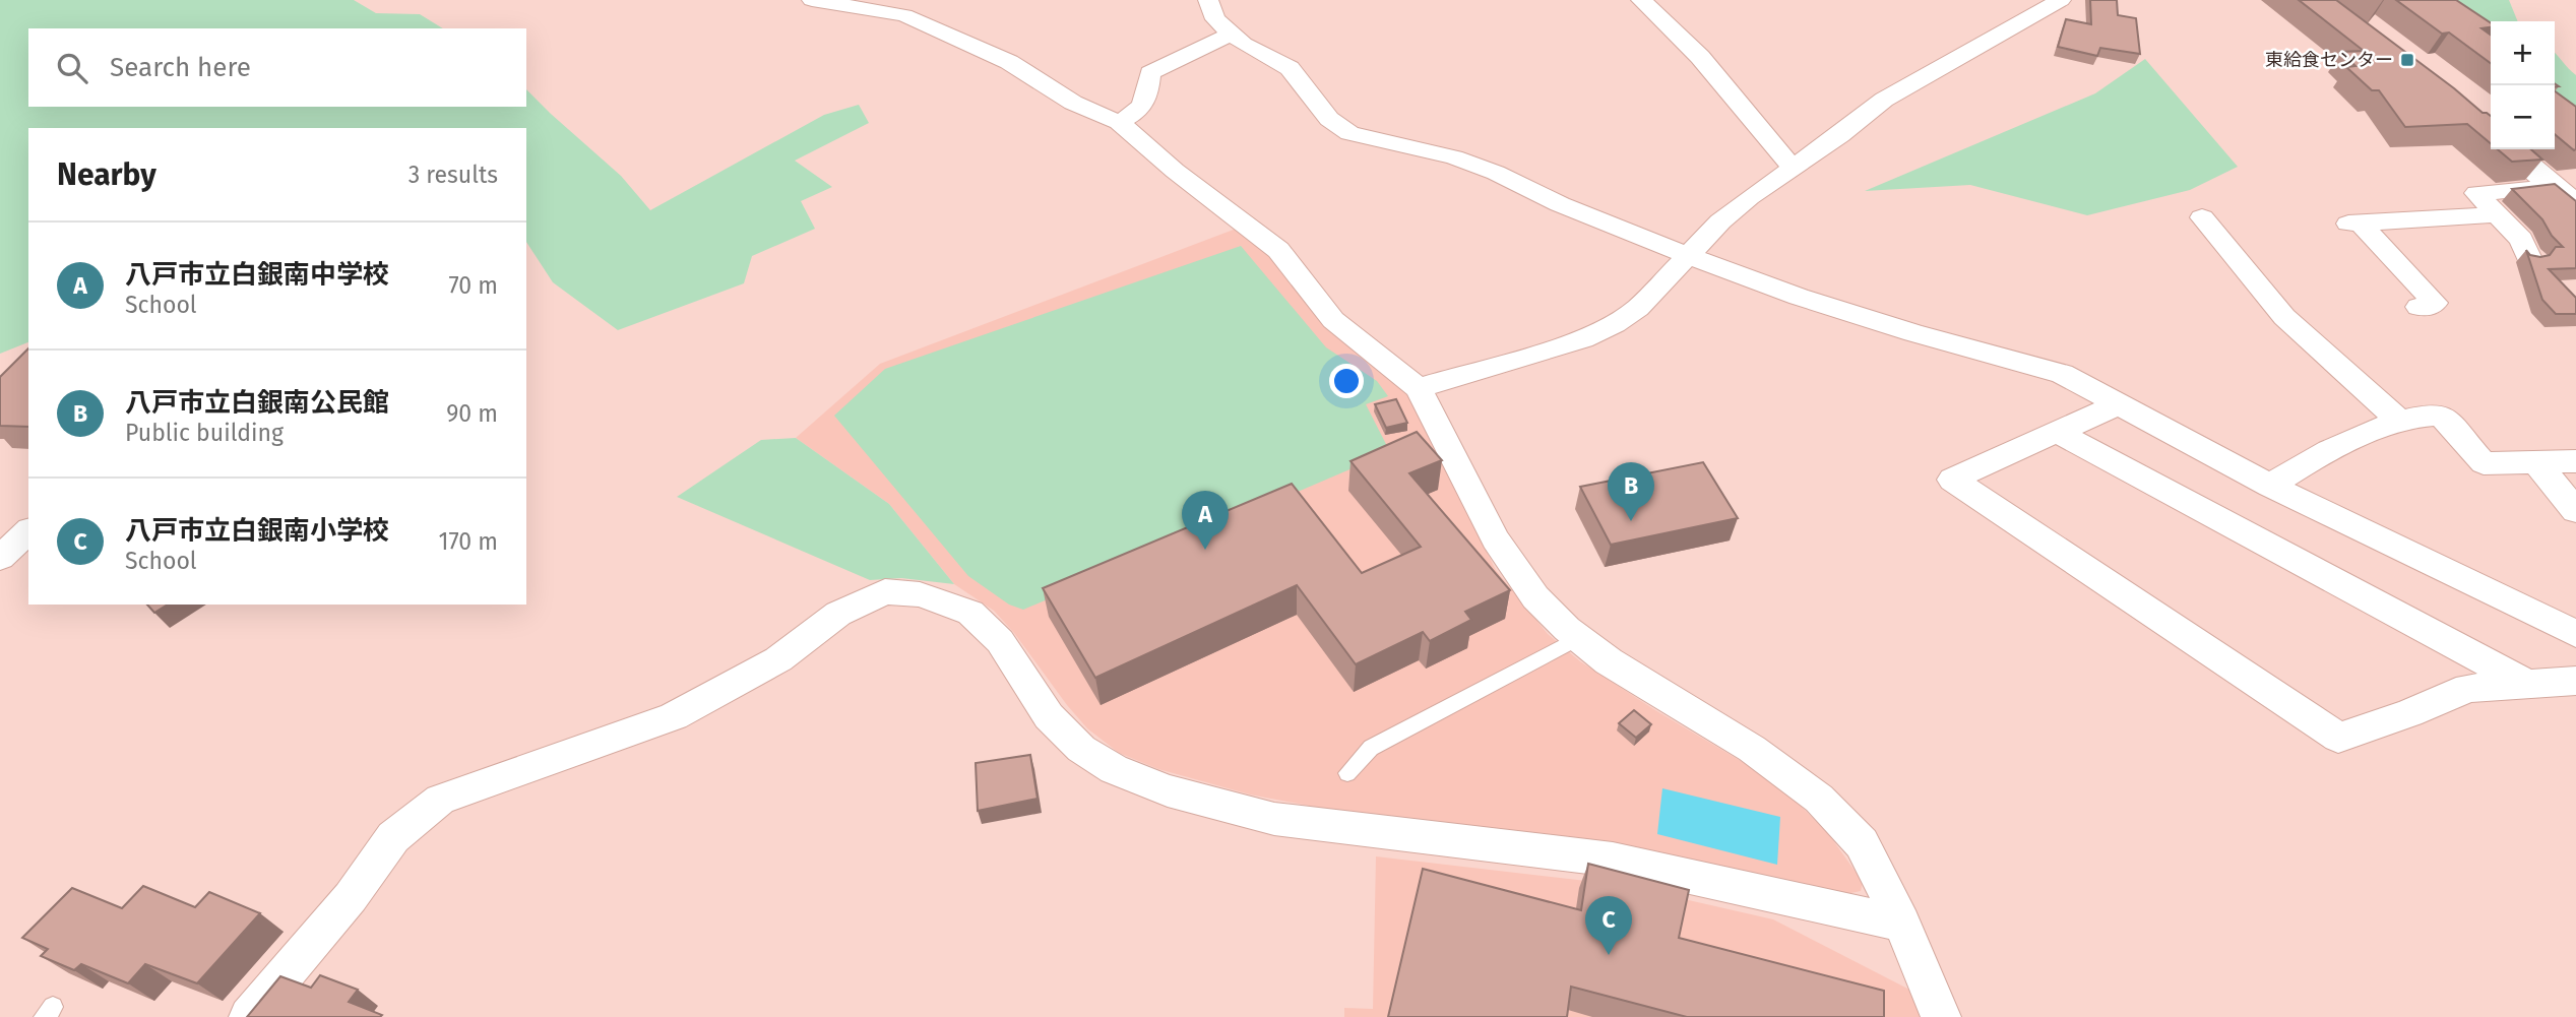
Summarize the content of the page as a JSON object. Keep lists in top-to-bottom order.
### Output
{
  "places": {
    "transit": ["東給食センター"]
  },
  "page": {
    "map_buttons": ["+", "−"],
    "search": "Search here",
    "heading": ["Nearby", "3 results"],
    "list": [
      {
        "mark": "A",
        "name": "八戸市立白銀南中学校",
        "note": "School",
        "value": "70 m"
      },
      {
        "mark": "B",
        "name": "八戸市立白銀南公民館",
        "note": "Public building",
        "value": "90 m"
      },
      {
        "mark": "C",
        "name": "八戸市立白銀南小学校",
        "note": "School",
        "value": "170 m"
      }
    ],
    "pins": ["B", "A", "C"]
  }
}
